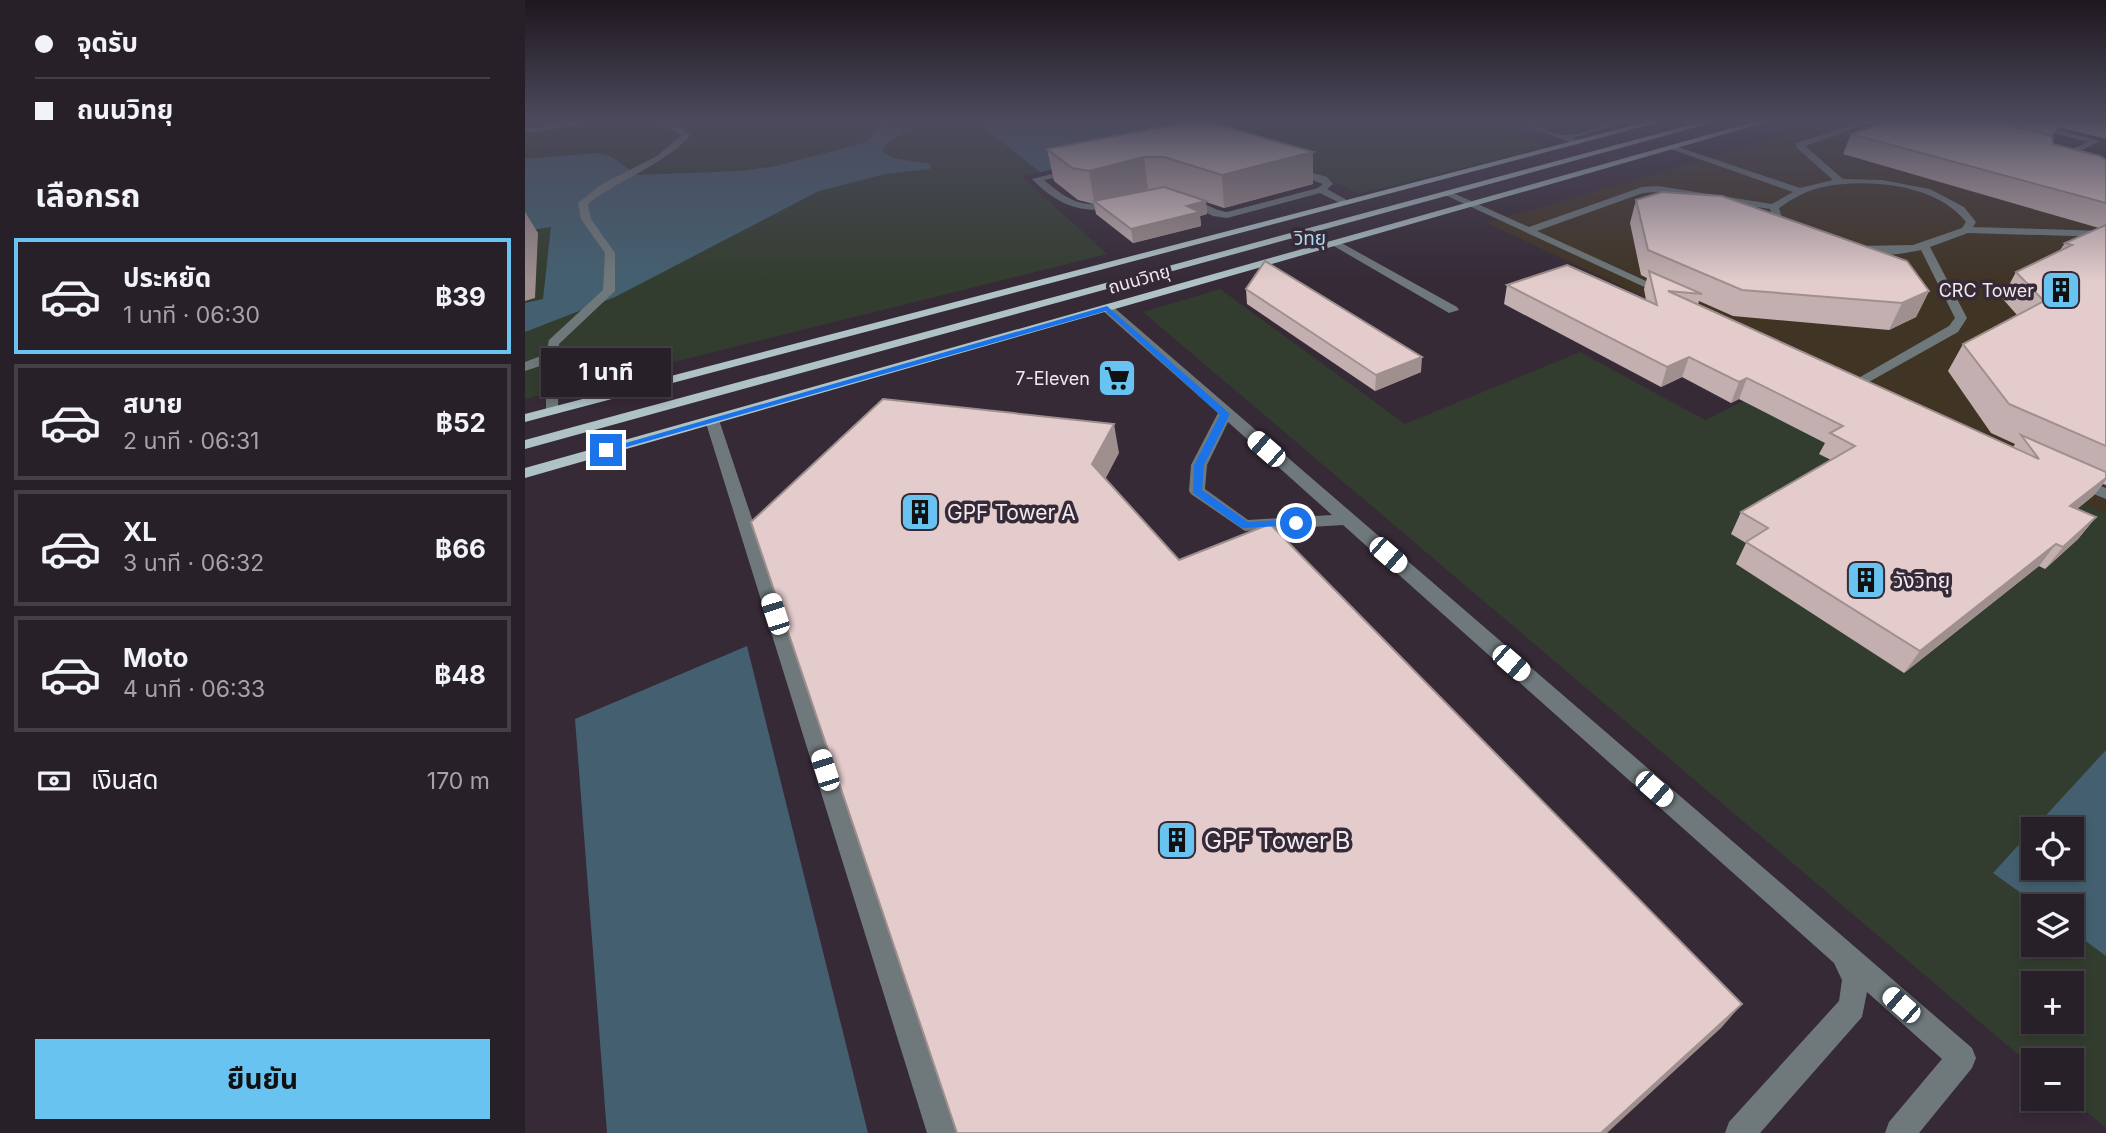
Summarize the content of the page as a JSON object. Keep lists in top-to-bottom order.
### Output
{
  "streets": {
    "main road": ["ถนนวิทยุ"]
  },
  "districts": ["วิทยุ"],
  "places": {
    "building": [
      "CRC Tower",
      "GPF Tower A",
      "วังวิทยุ",
      "GPF Tower B"
    ],
    "supermarket": ["7-Eleven"]
  },
  "page": {
    "banner": ["จุดรับ", "ถนนวิทยุ"],
    "heading": "เลือกรถ",
    "list": [
      {
        "name": "ประหยัด",
        "note": "1 นาที · 06:30",
        "value": "฿39"
      },
      {
        "name": "สบาย",
        "note": "2 นาที · 06:31",
        "value": "฿52"
      },
      {
        "name": "XL",
        "note": "3 นาที · 06:32",
        "value": "฿66"
      },
      {
        "name": "Moto",
        "note": "4 นาที · 06:33",
        "value": "฿48"
      }
    ],
    "bubble": "1 นาที",
    "pay": ["เงินสด", "170 m"],
    "map_buttons": ["+", "−"],
    "buttons": "ยืนยัน"
  }
}
